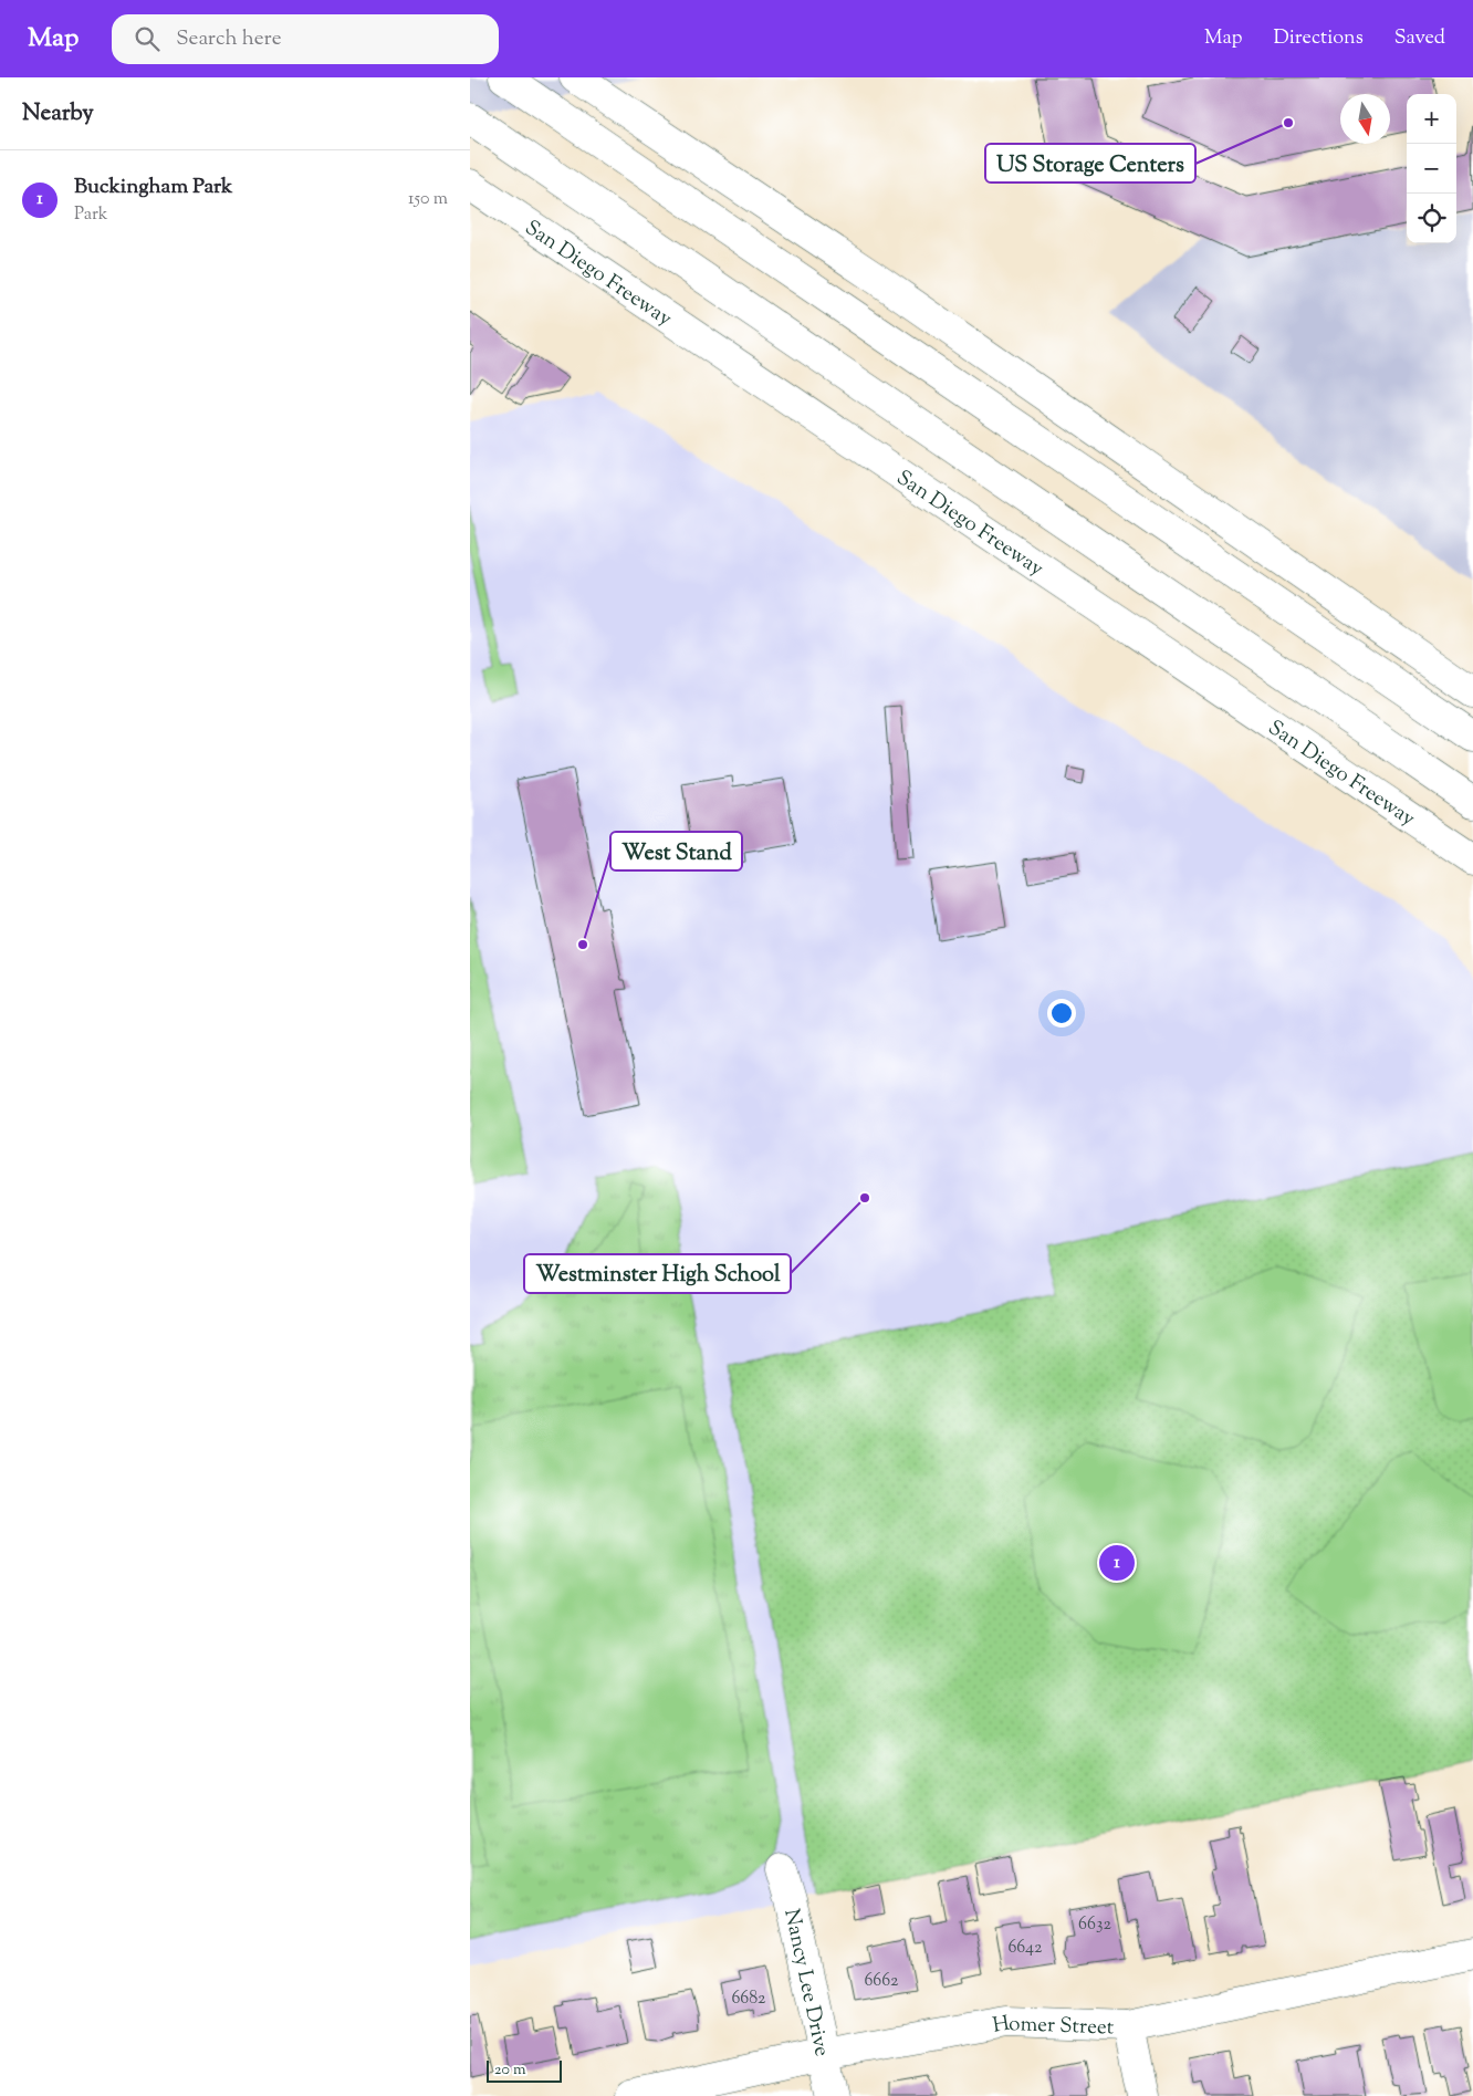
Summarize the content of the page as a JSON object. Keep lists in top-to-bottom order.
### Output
{
  "streets": {
    "main road": ["San Diego Freeway", "Nancy Lee Drive", "Homer Street"]
  },
  "crossings": [
    ["Nancy Lee Drive", "Homer Street"]
  ],
  "places": ["US Storage Centers", "West Stand", "Westminster High School"],
  "house_numbers": [
    "6632",
    "6642",
    "6662",
    "6682"
  ],
  "scale_bar": "20 m",
  "north": "bottom",
  "page": {
    "header": "Map",
    "search": "Search here",
    "nav": ["Map", "Directions", "Saved"],
    "heading": "Nearby",
    "map_buttons": ["+", "−"],
    "list": [
      {
        "mark": "1",
        "name": "Buckingham Park",
        "note": "Park",
        "value": "150 m"
      }
    ],
    "pins": "1",
    "scale": "20 m"
  }
}
